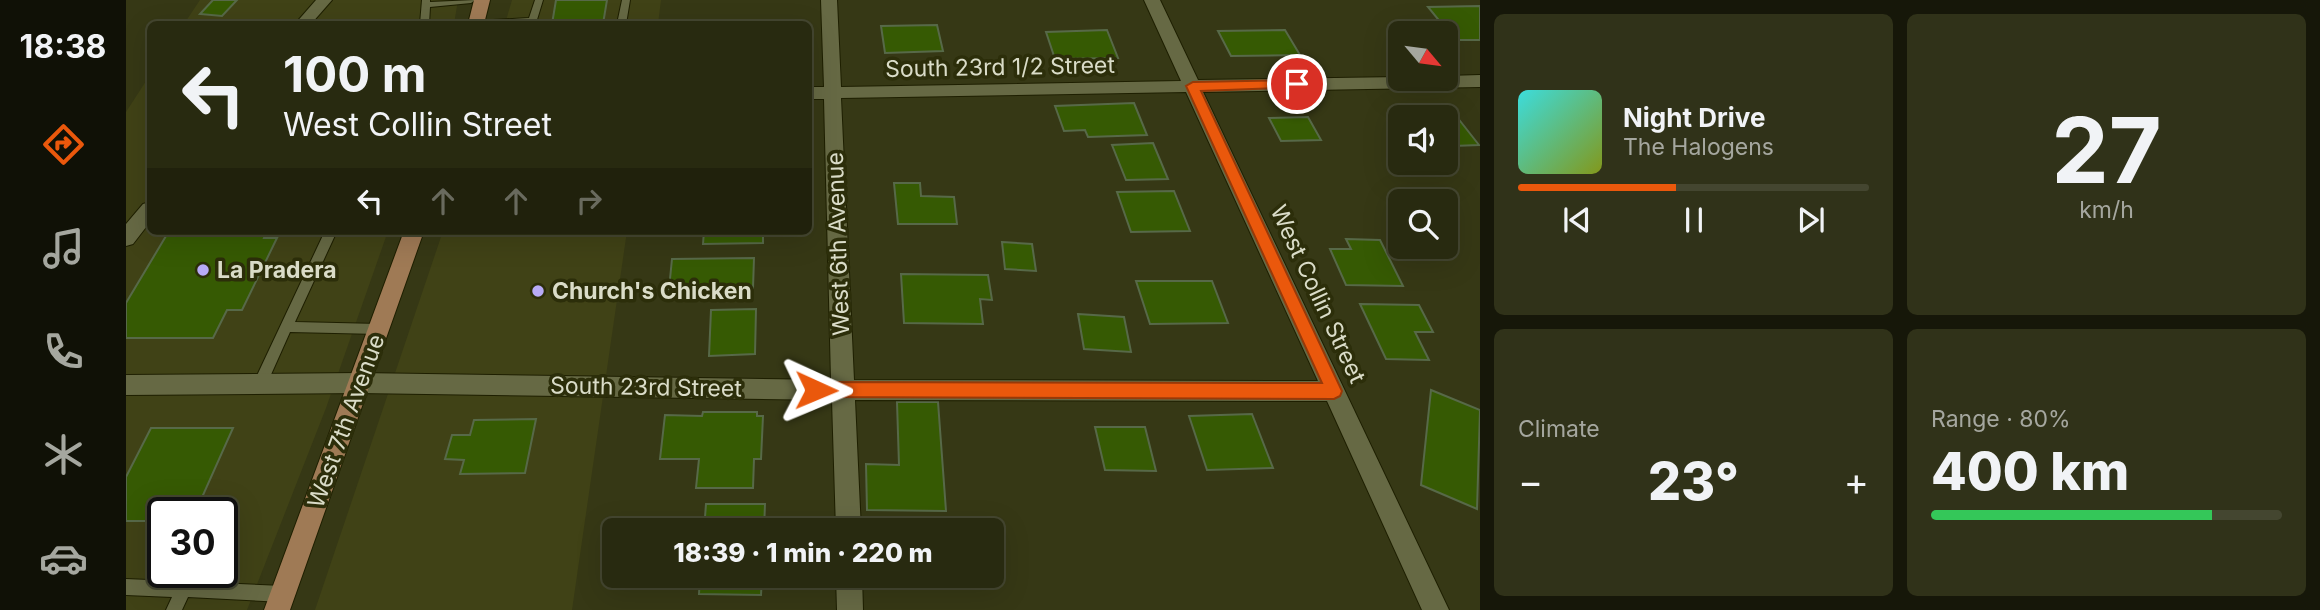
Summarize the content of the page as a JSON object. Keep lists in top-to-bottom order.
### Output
{
  "streets": {
    "main road": ["West 7th Avenue"],
    "street": [
      "South 23rd 1/2 Street",
      "West 6th Avenue",
      "West Collin Street",
      "South 23rd Street"
    ]
  },
  "crossings": [
    ["South 23rd 1/2 Street", "West 6th Avenue"],
    ["South 23rd 1/2 Street", "West Collin Street"],
    ["West 6th Avenue", "South 23rd Street"],
    ["West Collin Street", "South 23rd Street"],
    ["South 23rd Street", "West 7th Avenue"]
  ],
  "places": ["La Pradera", "Church's Chicken"],
  "north": "bottom right",
  "page": {
    "tabs": "18:38",
    "tile": [
      ["27", "km/h"],
      "Climate",
      ["Range · 80%", "400 km"]
    ],
    "turn": ["100 m", "West Collin Street"],
    "song": ["Night Drive", "The Halogens"],
    "heat": ["−", "23°", "+"],
    "limit": "30",
    "trip": "18:39 · 1 min · 220 m"
  }
}
